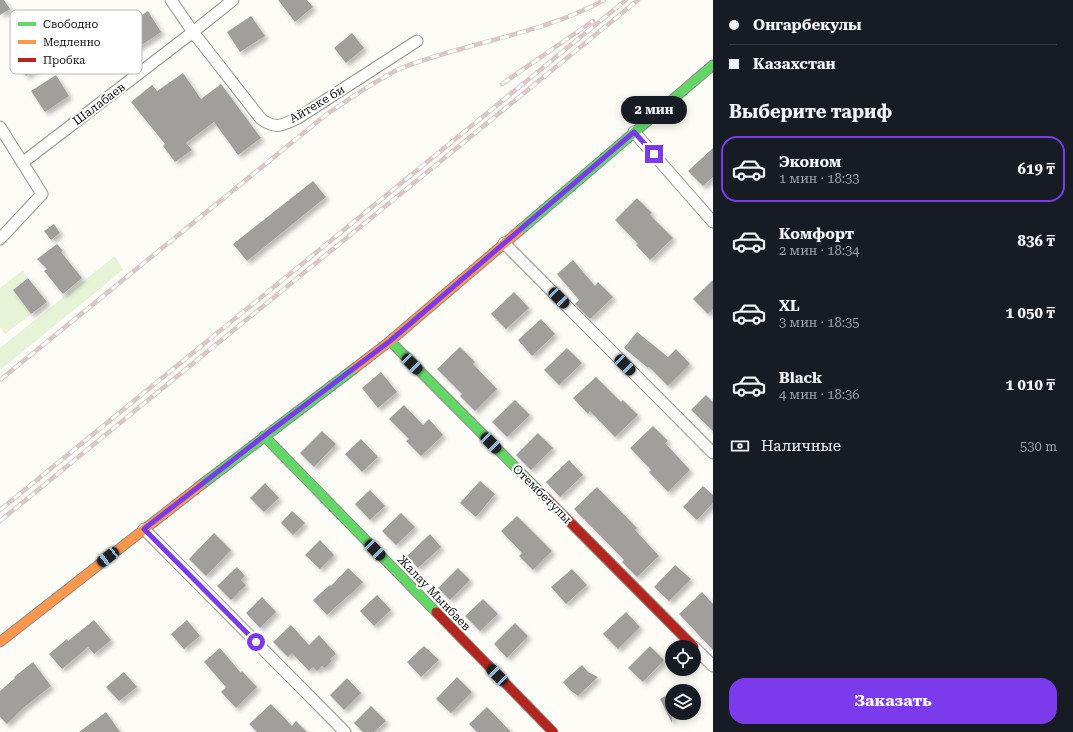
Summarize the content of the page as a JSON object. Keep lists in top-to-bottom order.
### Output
{
  "streets": {
    "street": [
      "Шалабаев",
      "Айтеке би",
      "Отембетулы",
      "Жалау Мынбаев"
    ]
  },
  "crossings": [
    ["Шалабаев", "Айтеке би"]
  ],
  "legend": ["Свободно", "Медленно", "Пробка"],
  "page": {
    "banner": ["Онгарбекулы", "Казахстан"],
    "heading": "Выберите тариф",
    "bubble": "2 мин",
    "list": [
      {
        "name": "Эконом",
        "note": "1 мин · 18:33",
        "value": "619 ₸"
      },
      {
        "name": "Комфорт",
        "note": "2 мин · 18:34",
        "value": "836 ₸"
      },
      {
        "name": "XL",
        "note": "3 мин · 18:35",
        "value": "1 050 ₸"
      },
      {
        "name": "Black",
        "note": "4 мин · 18:36",
        "value": "1 010 ₸"
      }
    ],
    "pay": ["Наличные", "530 m"],
    "buttons": "Заказать"
  }
}
